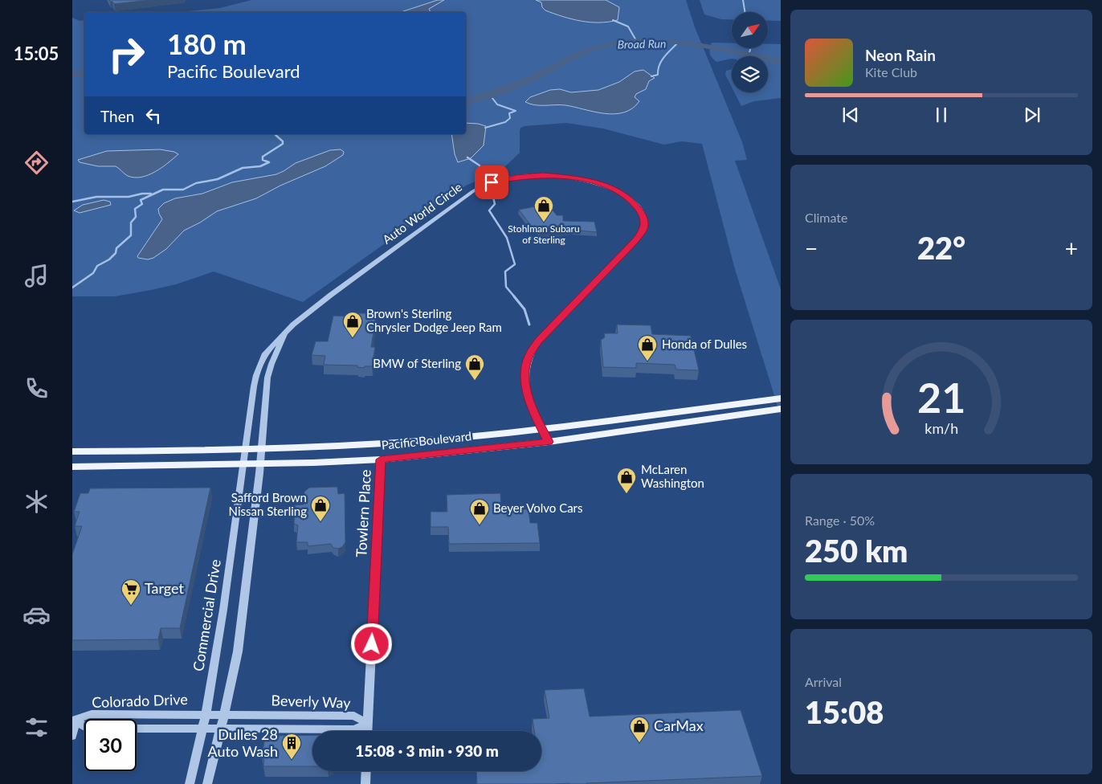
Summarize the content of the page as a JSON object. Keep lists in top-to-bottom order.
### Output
{
  "streets": {
    "main road": ["Pacific Boulevard"],
    "street": [
      "Auto World Circle",
      "Towlern Place",
      "Commercial Drive",
      "Colorado Drive",
      "Beverly Way"
    ]
  },
  "crossings": [
    ["Auto World Circle", "Pacific Boulevard"],
    ["Auto World Circle", "Commercial Drive"],
    ["Pacific Boulevard", "Towlern Place"],
    ["Pacific Boulevard", "Commercial Drive"],
    ["Towlern Place", "Beverly Way"],
    ["Commercial Drive", "Colorado Drive"],
    ["Commercial Drive", "Beverly Way"],
    ["Colorado Drive", "Beverly Way"]
  ],
  "water": ["Broad Run"],
  "places": {
    "shop": [
      "Stohlman Subaru of Sterling",
      "Brown's Sterling Chrysler Dodge Jeep Ram",
      "Honda of Dulles",
      "BMW of Sterling",
      "McLaren Washington",
      "Safford Brown Nissan Sterling",
      "Beyer Volvo Cars",
      "CarMax"
    ],
    "supermarket": ["Target"],
    "building": ["Dulles 28 Auto Wash"]
  },
  "north": "top right",
  "page": {
    "tabs": "15:05",
    "turn": ["180 m", "Pacific Boulevard"],
    "song": ["Neon Rain", "Kite Club"],
    "then": "Then",
    "tile": [
      "Climate",
      ["Range · 50%", "250 km"],
      ["Arrival", "15:08"]
    ],
    "heat": ["−", "22°", "+"],
    "limit": "30",
    "trip": "15:08 · 3 min · 930 m",
    "gauge": ["21", "km/h"]
  }
}
